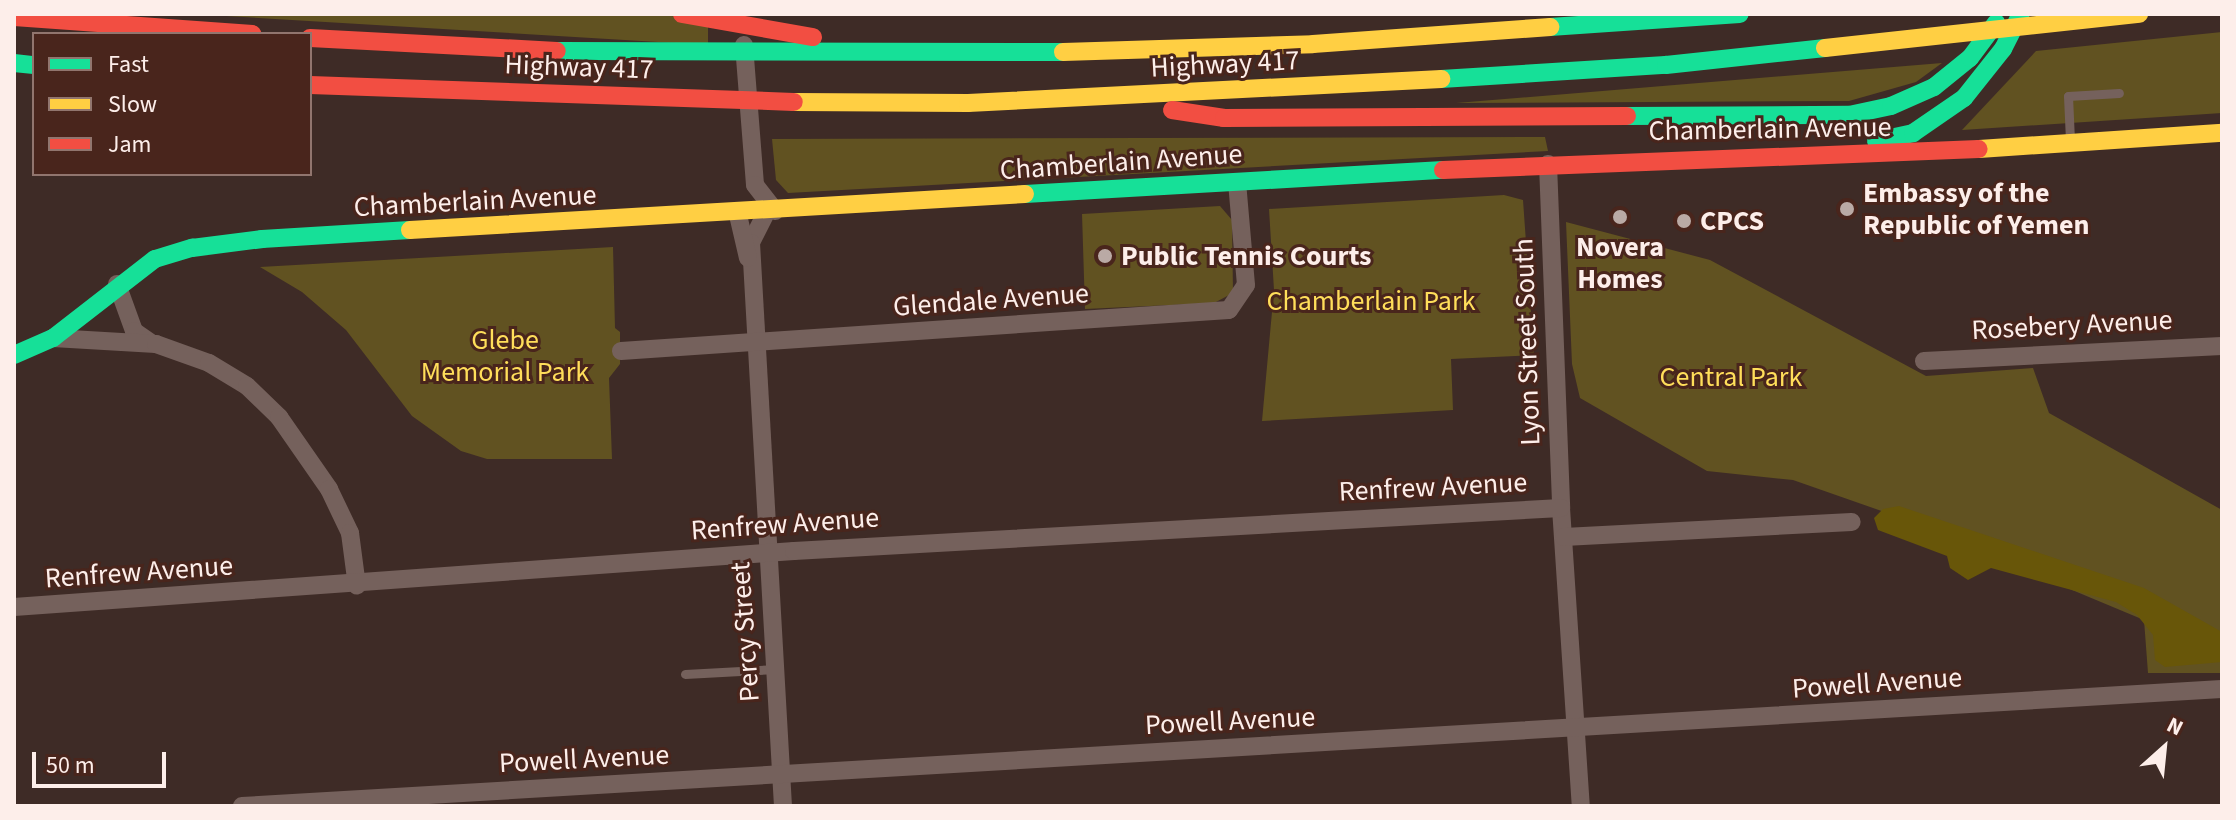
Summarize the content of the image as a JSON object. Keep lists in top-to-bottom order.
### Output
{
  "streets": {
    "main road": ["Highway 417", "Chamberlain Avenue"],
    "street": [
      "Glendale Avenue",
      "Rosebery Avenue",
      "Lyon Street South",
      "Renfrew Avenue",
      "Percy Street",
      "Powell Avenue"
    ]
  },
  "crossings": [
    ["Chamberlain Avenue", "Glendale Avenue"],
    ["Chamberlain Avenue", "Lyon Street South"],
    ["Chamberlain Avenue", "Percy Street"],
    ["Glendale Avenue", "Percy Street"],
    ["Lyon Street South", "Renfrew Avenue"],
    ["Lyon Street South", "Powell Avenue"],
    ["Renfrew Avenue", "Percy Street"],
    ["Percy Street", "Powell Avenue"]
  ],
  "parks": ["Chamberlain Park", "Glebe Memorial Park", "Central Park"],
  "places": [
    "Embassy of the Republic of Yemen",
    "Novera Homes",
    "CPCS",
    "Public Tennis Courts"
  ],
  "legend": ["Fast", "Slow", "Jam"],
  "scale_bar": "50 m",
  "north": "top right"
}
